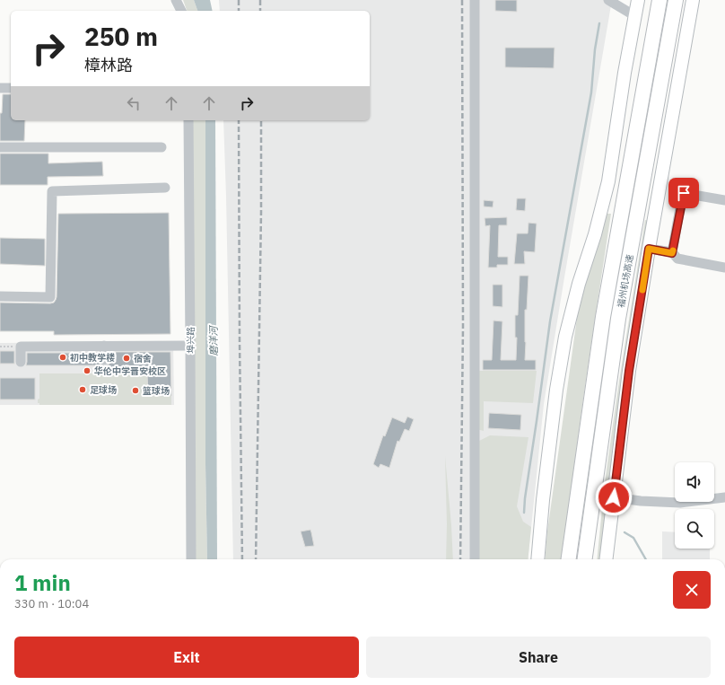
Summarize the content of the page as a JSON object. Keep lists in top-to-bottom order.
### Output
{
  "streets": {
    "highway": ["福州机场高速"],
    "street": ["埠兴路"]
  },
  "water": ["磨洋河"],
  "places": [
    "初中教学楼",
    "宿舍",
    "华伦中学晋安校区",
    "足球场",
    "篮球场"
  ],
  "page": {
    "turn": ["250 m", "樟林路"],
    "heading": ["1 min", "330 m · 10:04"],
    "buttons": ["Exit", "Share"]
  }
}
